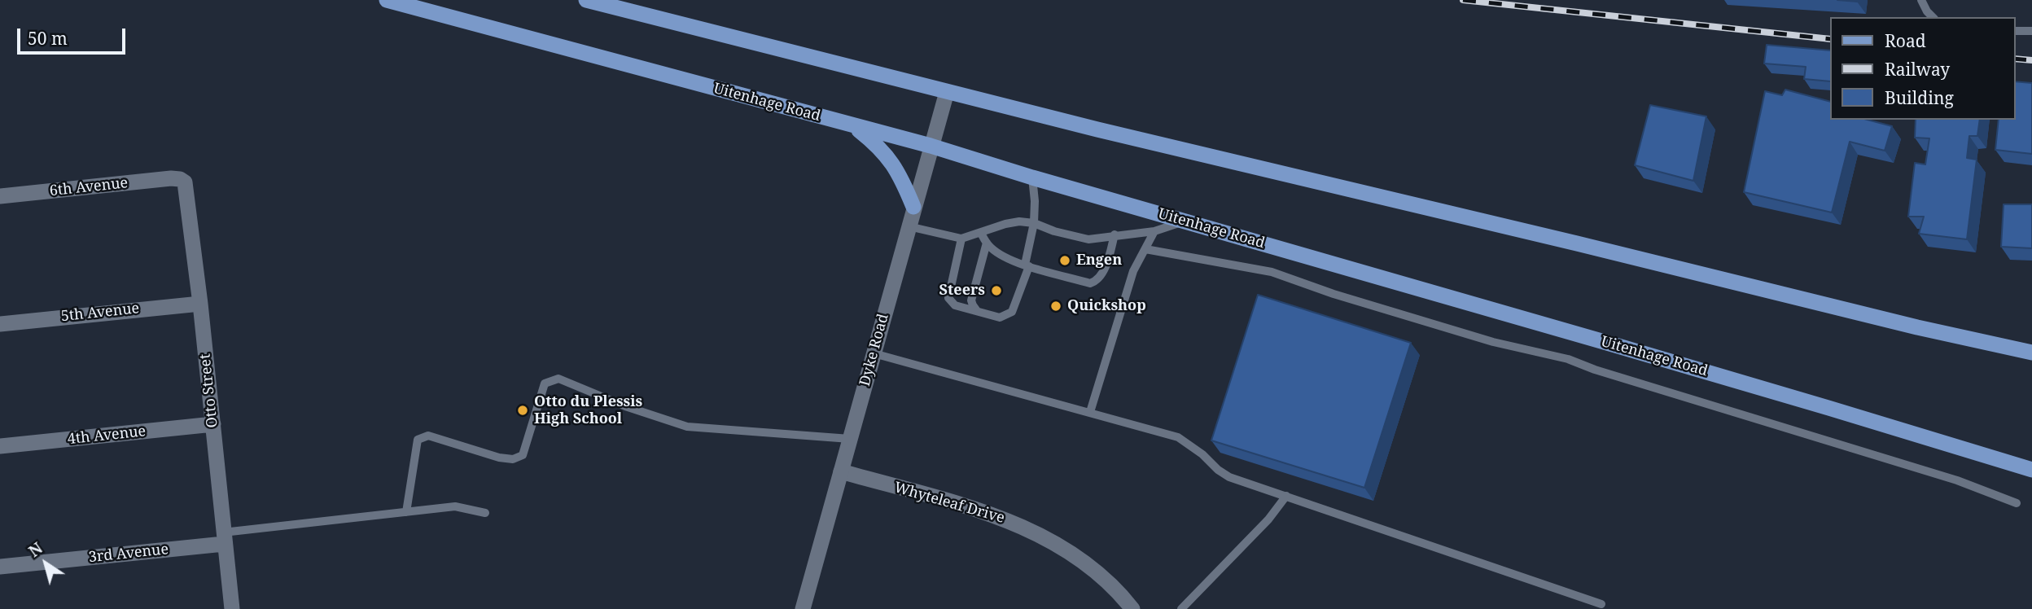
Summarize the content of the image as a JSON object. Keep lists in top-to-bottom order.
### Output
{
  "streets": {
    "main road": ["Uitenhage Road"],
    "street": [
      "6th Avenue",
      "5th Avenue",
      "Dyke Road",
      "Otto Street",
      "4th Avenue",
      "Whyteleaf Drive",
      "3rd Avenue"
    ]
  },
  "crossings": [
    ["Uitenhage Road", "Dyke Road"],
    ["6th Avenue", "Otto Street"],
    ["5th Avenue", "Otto Street"],
    ["Dyke Road", "Whyteleaf Drive"],
    ["Otto Street", "4th Avenue"],
    ["Otto Street", "3rd Avenue"]
  ],
  "places": [
    "Engen",
    "Steers",
    "Quickshop",
    "Otto du Plessis High School"
  ],
  "legend": ["Road", "Railway", "Building"],
  "scale_bar": "50 m",
  "north": "top left"
}
